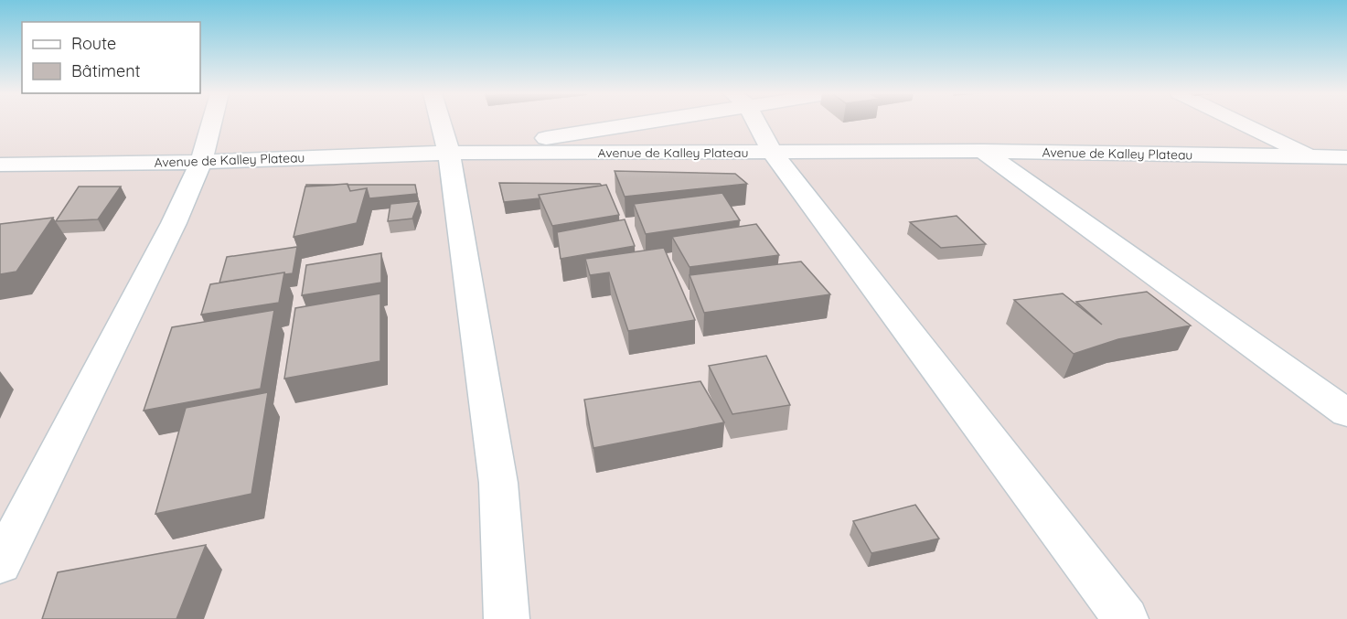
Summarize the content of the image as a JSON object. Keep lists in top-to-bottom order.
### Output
{
  "streets": {
    "street": ["Avenue de Kalley Plateau"]
  },
  "legend": ["Route", "Bâtiment"]
}
